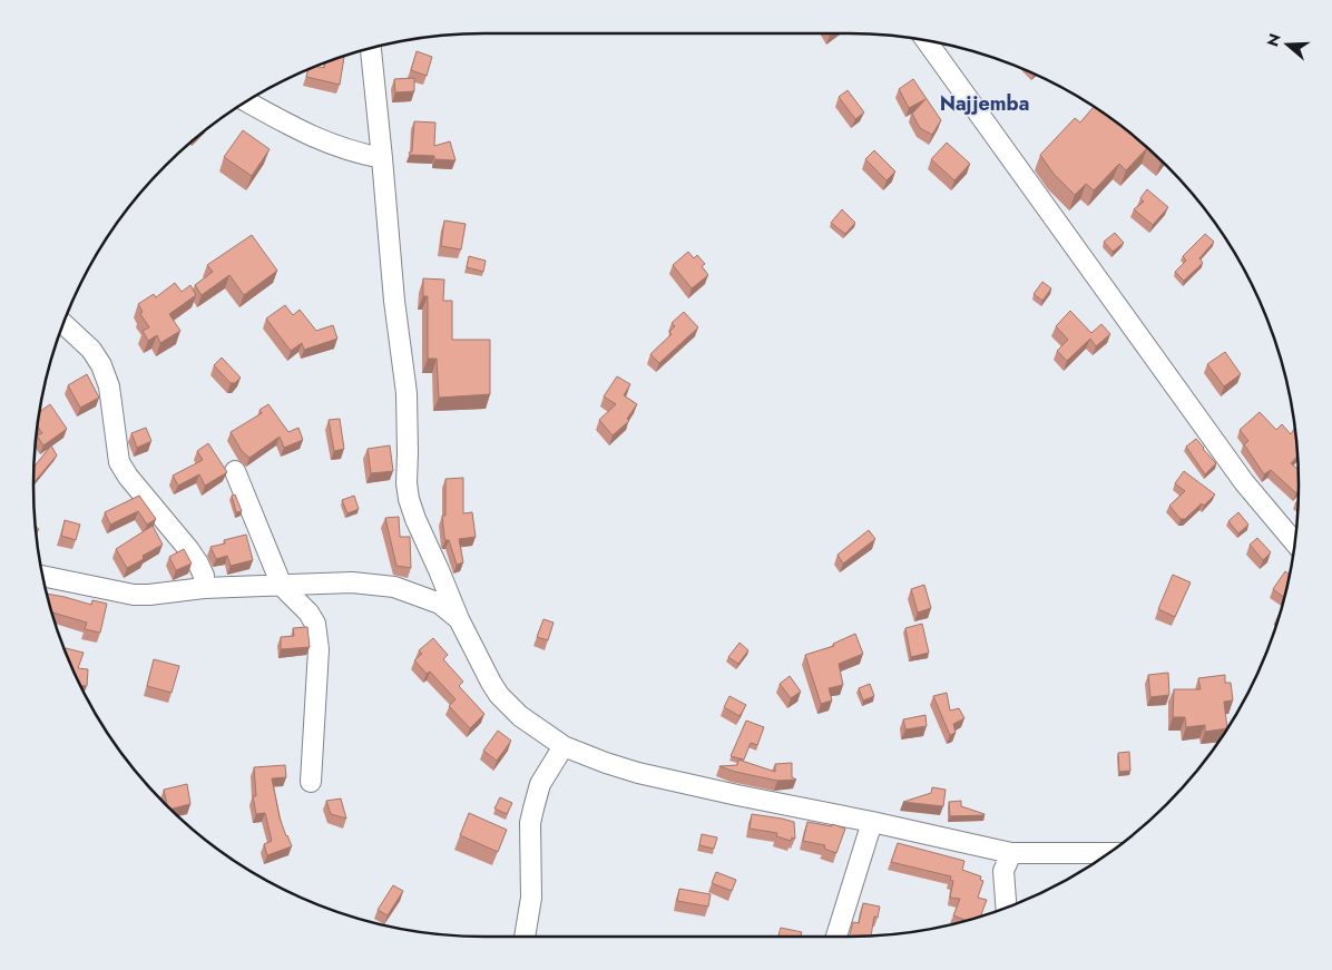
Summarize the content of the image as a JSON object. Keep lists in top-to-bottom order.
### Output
{
  "districts": ["Najjemba"],
  "north": "left"
}
